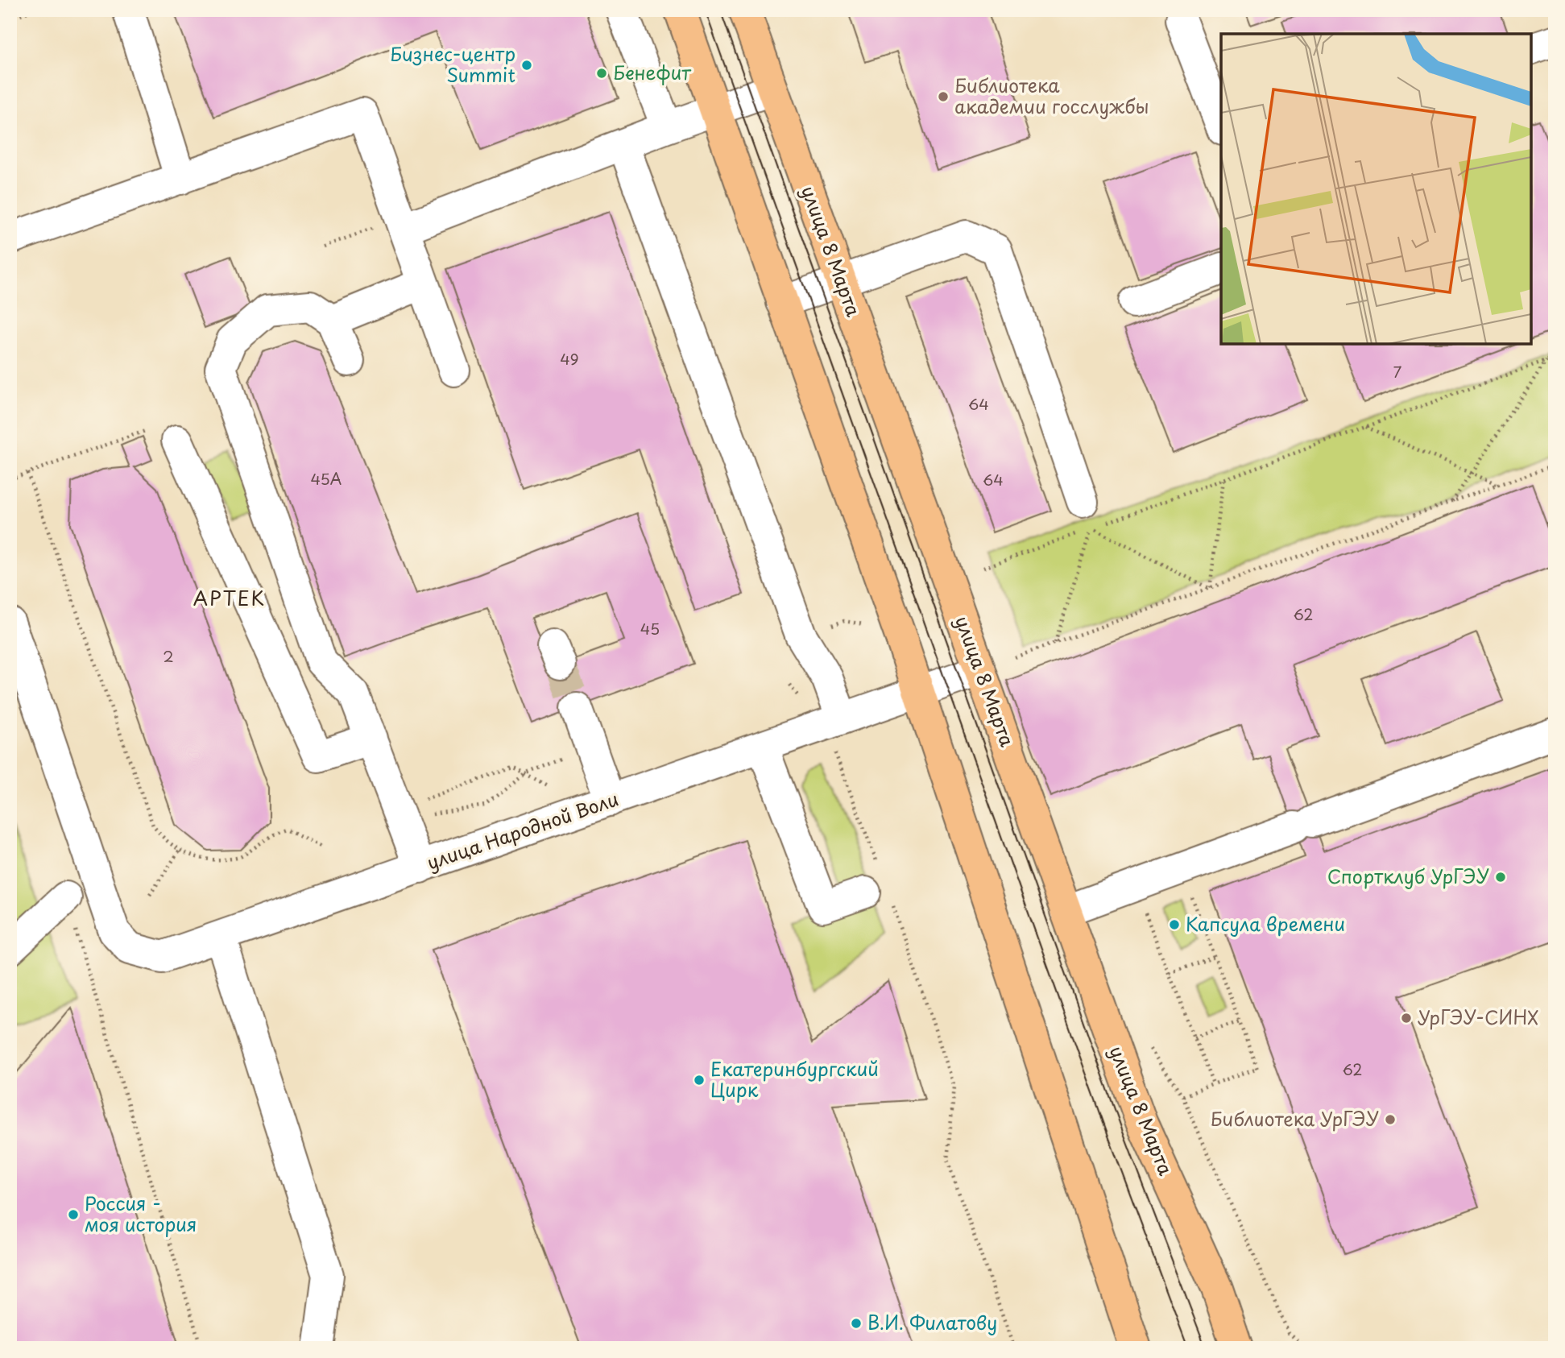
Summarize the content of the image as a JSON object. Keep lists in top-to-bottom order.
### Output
{
  "streets": {
    "main road": ["улица 8 Марта"],
    "street": ["улица Народной Воли"]
  },
  "crossings": [
    ["улица 8 Марта", "улица Народной Воли"]
  ],
  "districts": ["АРТЕК"],
  "places": [
    "Бизнес-центр Summit",
    "Бенефит",
    "Библиотека академии госслужбы",
    "Спортклуб УрГЭУ",
    "Капсула времени",
    "УрГЭУ-СИНХ",
    "Екатеринбургский Цирк",
    "Библиотека УрГЭУ",
    "Россия - моя история",
    "В.И. Филатову"
  ],
  "house_numbers": [
    "49",
    "7",
    "64",
    "45А",
    "64",
    "62",
    "45",
    "2",
    "62"
  ]
}
